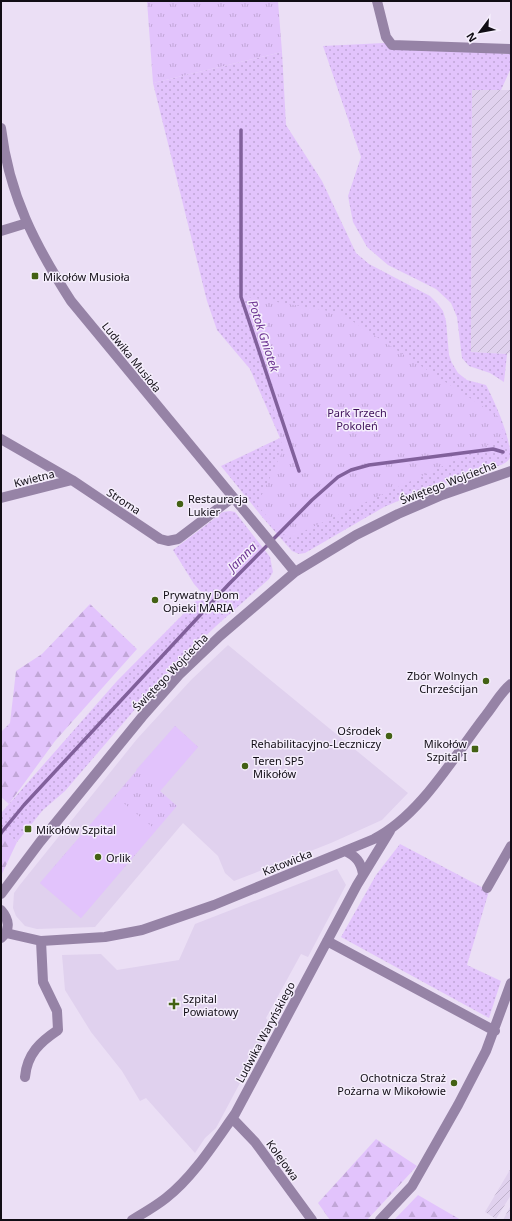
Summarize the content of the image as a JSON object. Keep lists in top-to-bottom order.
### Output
{
  "streets": {
    "street": [
      "Ludwika Musioła",
      "Kwietna",
      "Świętego Wojciecha",
      "Stroma",
      "Katowicka",
      "Ludwika Waryńskiego",
      "Kolejowa"
    ]
  },
  "crossings": [
    ["Ludwika Musioła", "Świętego Wojciecha"],
    ["Ludwika Musioła", "Stroma"],
    ["Kwietna", "Stroma"],
    ["Katowicka", "Ludwika Waryńskiego"],
    ["Ludwika Waryńskiego", "Kolejowa"]
  ],
  "water": ["Potok Gniotek", "Jamna"],
  "parks": ["Park Trzech Pokoleń"],
  "places": {
    "transit": ["Mikołów Musioła", "Mikołów Szpital I", "Mikołów Szpital"],
    "other": [
      "Restauracja Lukier",
      "Prywatny Dom Opieki MARIA",
      "Zbór Wolnych Chrześcijan",
      "Ośrodek Rehabilitacyjno-Leczniczy",
      "Teren SP5 Mikołów",
      "Orlik",
      "Ochotnicza Straż Pożarna w Mikołowie"
    ],
    "health": ["Szpital Powiatowy"]
  },
  "north": "bottom left"
}
